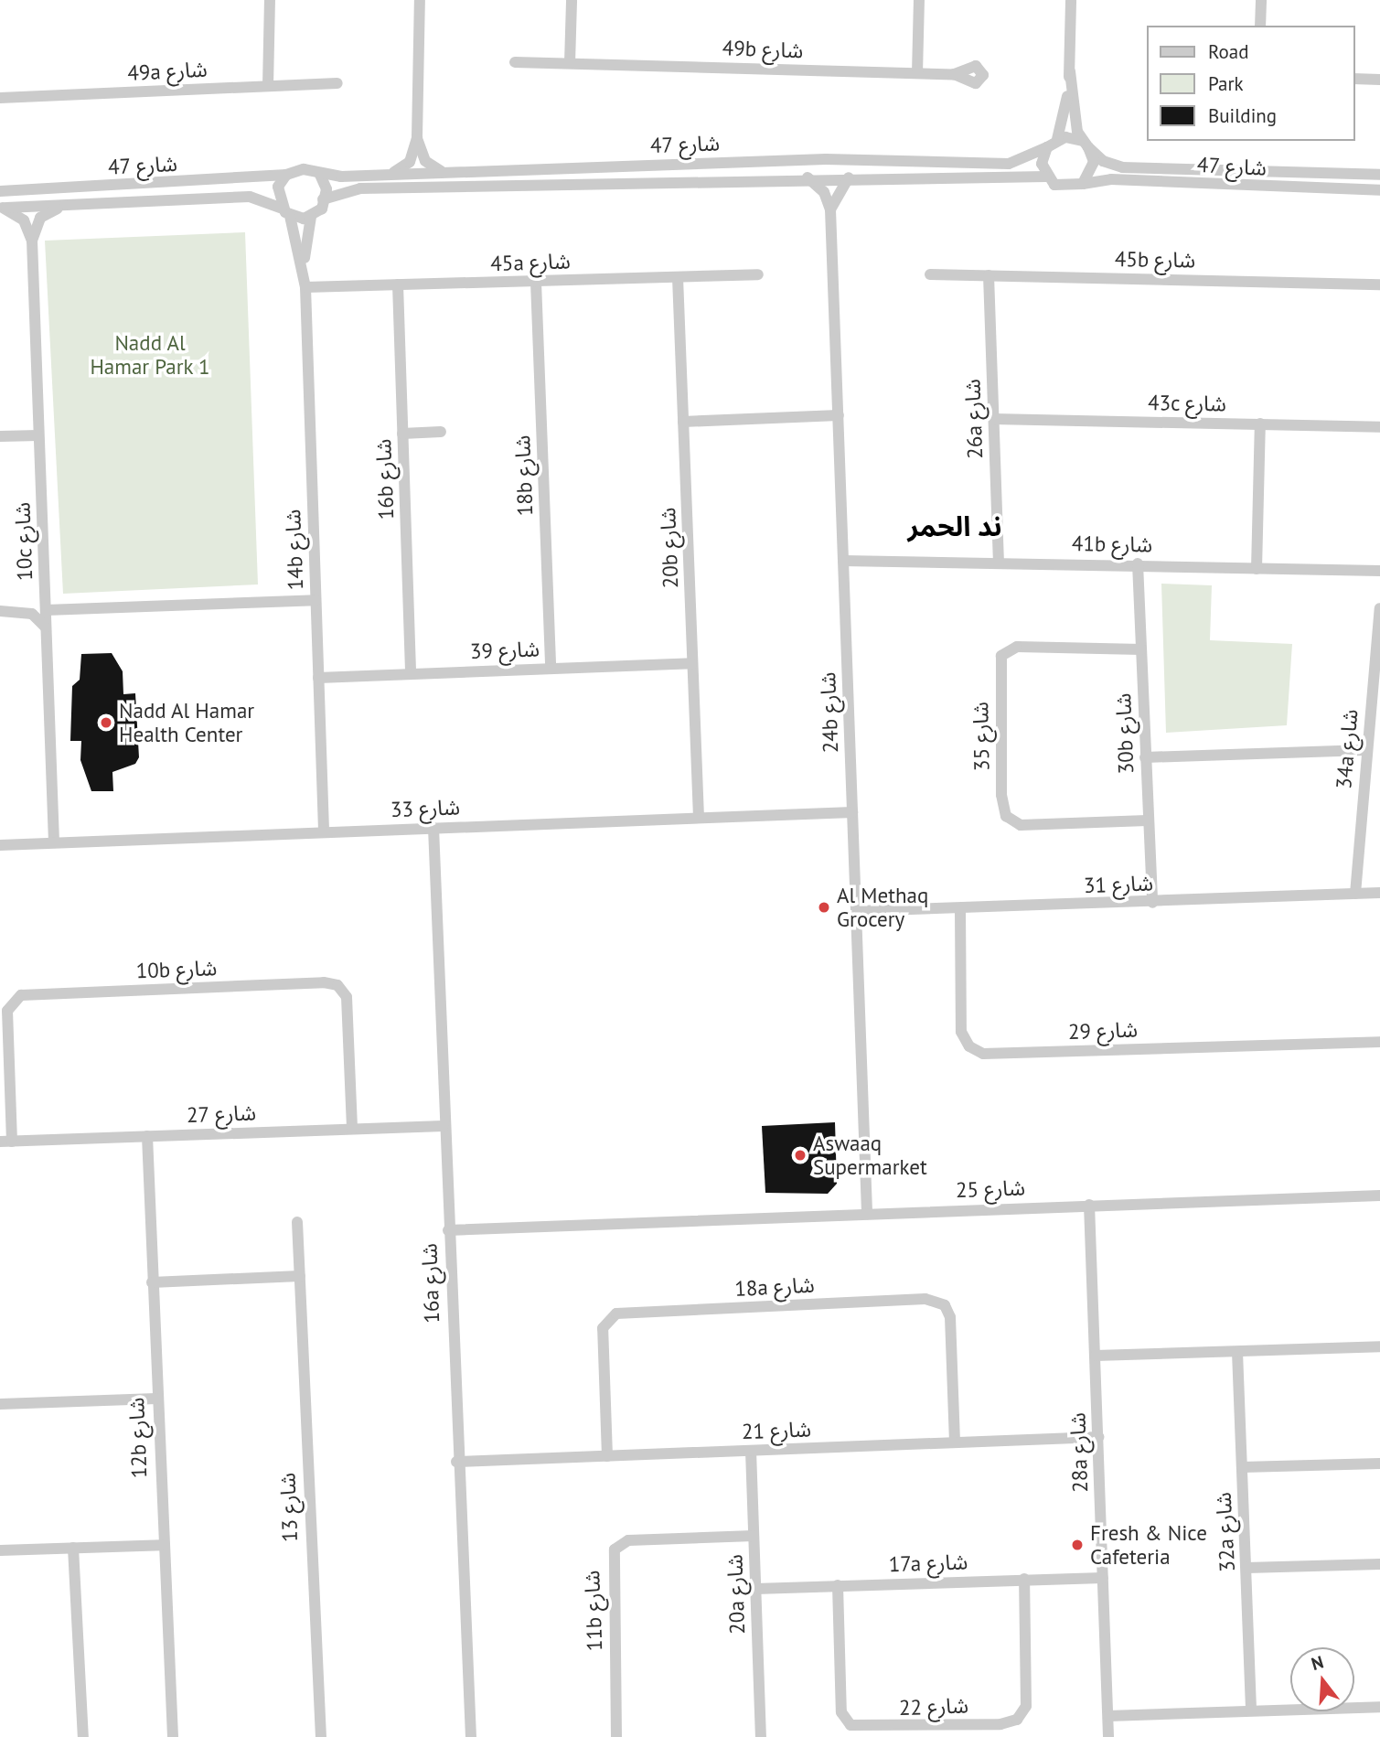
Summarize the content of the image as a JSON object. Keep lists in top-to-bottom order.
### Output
{
  "streets": {
    "street": [
      "49b شارع",
      "49a شارع",
      "شارع 47",
      "45b شارع",
      "45a شارع",
      "43c شارع",
      "26a شارع",
      "18b شارع",
      "16b شارع",
      "10c شارع",
      "41b شارع",
      "20b شارع",
      "14b شارع",
      "شارع 39",
      "24b شارع",
      "30b شارع",
      "شارع 35",
      "34a شارع",
      "شارع 33",
      "شارع 31",
      "10b شارع",
      "شارع 29",
      "شارع 27",
      "شارع 25",
      "16a شارع",
      "18a شارع",
      "شارع 21",
      "12b شارع",
      "28a شارع",
      "شارع 13",
      "32a شارع",
      "17a شارع",
      "20a شارع",
      "11b شارع",
      "شارع 22"
    ]
  },
  "crossings": [
    ["شارع 47", "14b شارع"],
    ["شارع 47", "24b شارع"],
    ["45b شارع", "26a شارع"],
    ["45a شارع", "18b شارع"],
    ["45a شارع", "16b شارع"],
    ["45a شارع", "20b شارع"],
    ["45a شارع", "14b شارع"],
    ["43c شارع", "26a شارع"],
    ["26a شارع", "41b شارع"],
    ["18b شارع", "شارع 39"],
    ["16b شارع", "شارع 39"],
    ["10c شارع", "شارع 33"],
    ["41b شارع", "24b شارع"],
    ["41b شارع", "30b شارع"],
    ["20b شارع", "شارع 39"],
    ["20b شارع", "شارع 33"],
    ["14b شارع", "شارع 39"],
    ["14b شارع", "شارع 33"],
    ["24b شارع", "شارع 33"],
    ["24b شارع", "شارع 31"],
    ["24b شارع", "شارع 25"],
    ["30b شارع", "شارع 35"],
    ["30b شارع", "شارع 31"],
    ["34a شارع", "شارع 31"],
    ["شارع 33", "16a شارع"],
    ["شارع 31", "شارع 29"],
    ["10b شارع", "شارع 27"],
    ["شارع 27", "16a شارع"],
    ["شارع 27", "12b شارع"],
    ["شارع 25", "16a شارع"],
    ["شارع 25", "28a شارع"],
    ["16a شارع", "شارع 21"],
    ["18a شارع", "شارع 21"],
    ["شارع 21", "28a شارع"],
    ["شارع 21", "20a شارع"],
    ["28a شارع", "17a شارع"],
    ["17a شارع", "20a شارع"],
    ["17a شارع", "شارع 22"],
    ["20a شارع", "11b شارع"]
  ],
  "districts": ["ند الحمر"],
  "parks": ["Nadd Al Hamar Park 1"],
  "places": [
    "Nadd Al Hamar Health Center",
    "Al Methaq Grocery",
    "Aswaaq Supermarket",
    "Fresh & Nice Cafeteria"
  ],
  "legend": ["Road", "Park", "Building"],
  "north": "top"
}
